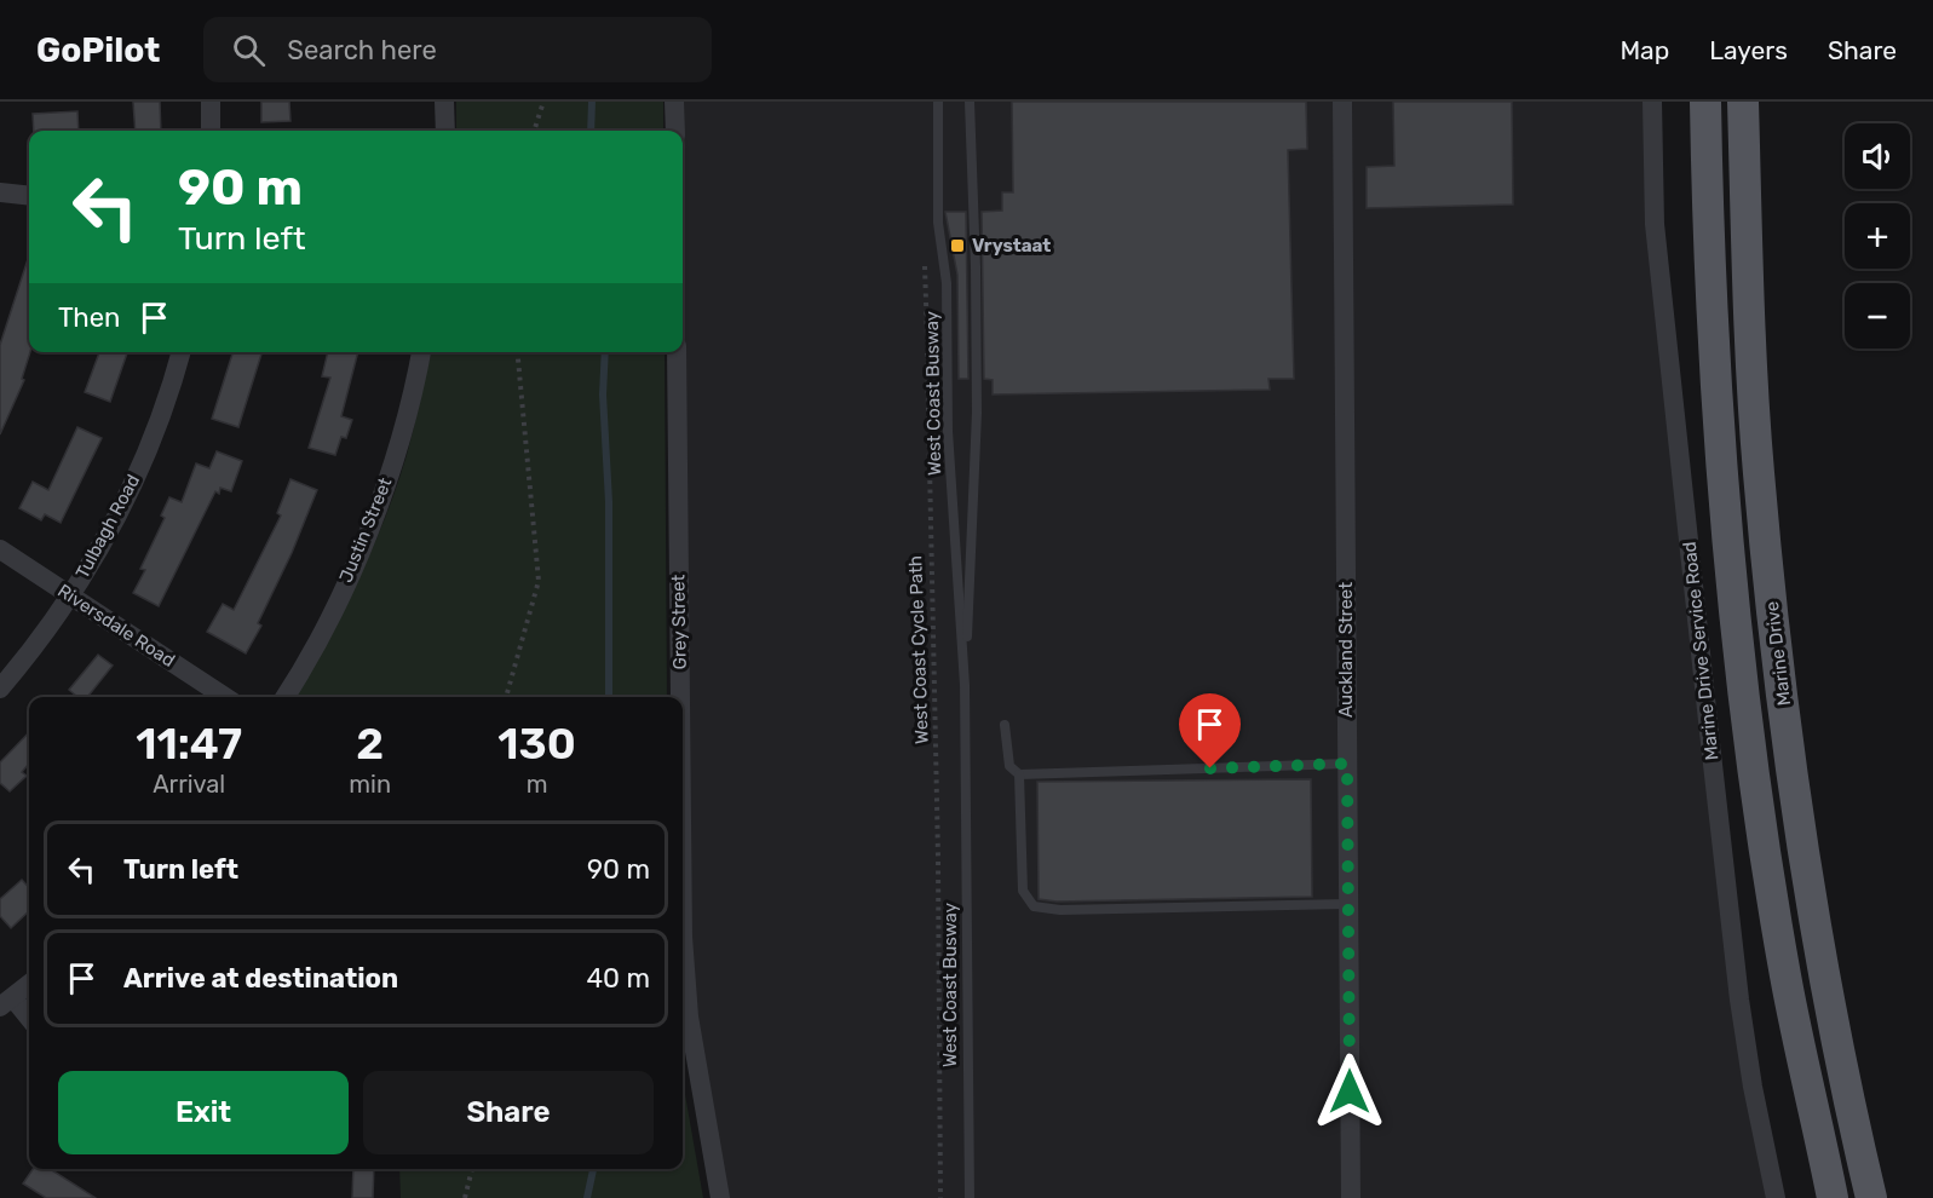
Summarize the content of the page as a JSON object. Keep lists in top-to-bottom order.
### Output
{
  "streets": {
    "main road": ["Marine Drive"],
    "street": [
      "Tulbagh Road",
      "Justin Street",
      "Grey Street",
      "Riversdale Road",
      "Auckland Street",
      "Marine Drive Service Road"
    ],
    "lane": ["West Coast Busway"],
    "path": ["West Coast Cycle Path"]
  },
  "crossings": [
    ["Tulbagh Road", "Riversdale Road"]
  ],
  "places": {
    "transit": ["Vrystaat"]
  },
  "page": {
    "header": "GoPilot",
    "search": "Search here",
    "nav": ["Map", "Layers", "Share"],
    "map_buttons": ["+", "−"],
    "turn": ["90 m", "Turn left"],
    "then": "Then",
    "eta": [
      "11:47",
      "Arrival",
      "2",
      "min",
      "130",
      "m"
    ],
    "list": [
      {
        "name": "Turn left",
        "value": "90 m"
      },
      {
        "name": "Arrive at destination",
        "value": "40 m"
      }
    ],
    "buttons": ["Exit", "Share"]
  }
}
